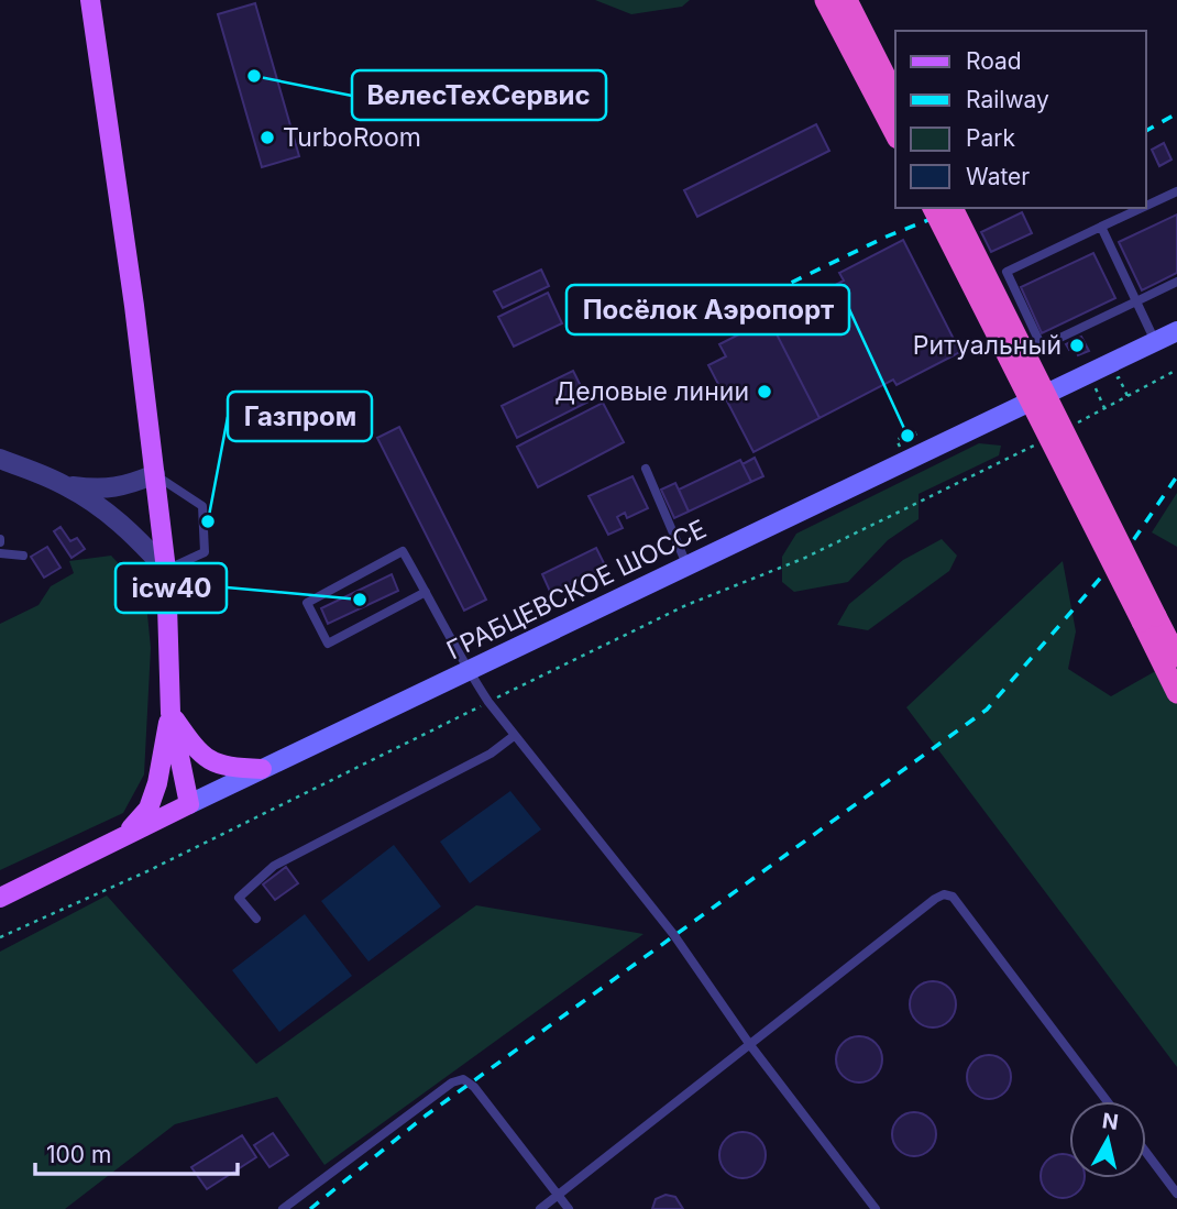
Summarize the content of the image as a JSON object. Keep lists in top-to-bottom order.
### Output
{
  "streets": {
    "main road": ["ГРАБЦЕВСКОЕ ШОССЕ"]
  },
  "places": [
    "ВелесТехСервис",
    "TurboRoom",
    "Ритуальный",
    "Деловые линии",
    "Посёлок Аэропорт",
    "Газпром",
    "icw40"
  ],
  "legend": [
    "Road",
    "Railway",
    "Park",
    "Water"
  ],
  "scale_bar": "100 m",
  "north": "top"
}
